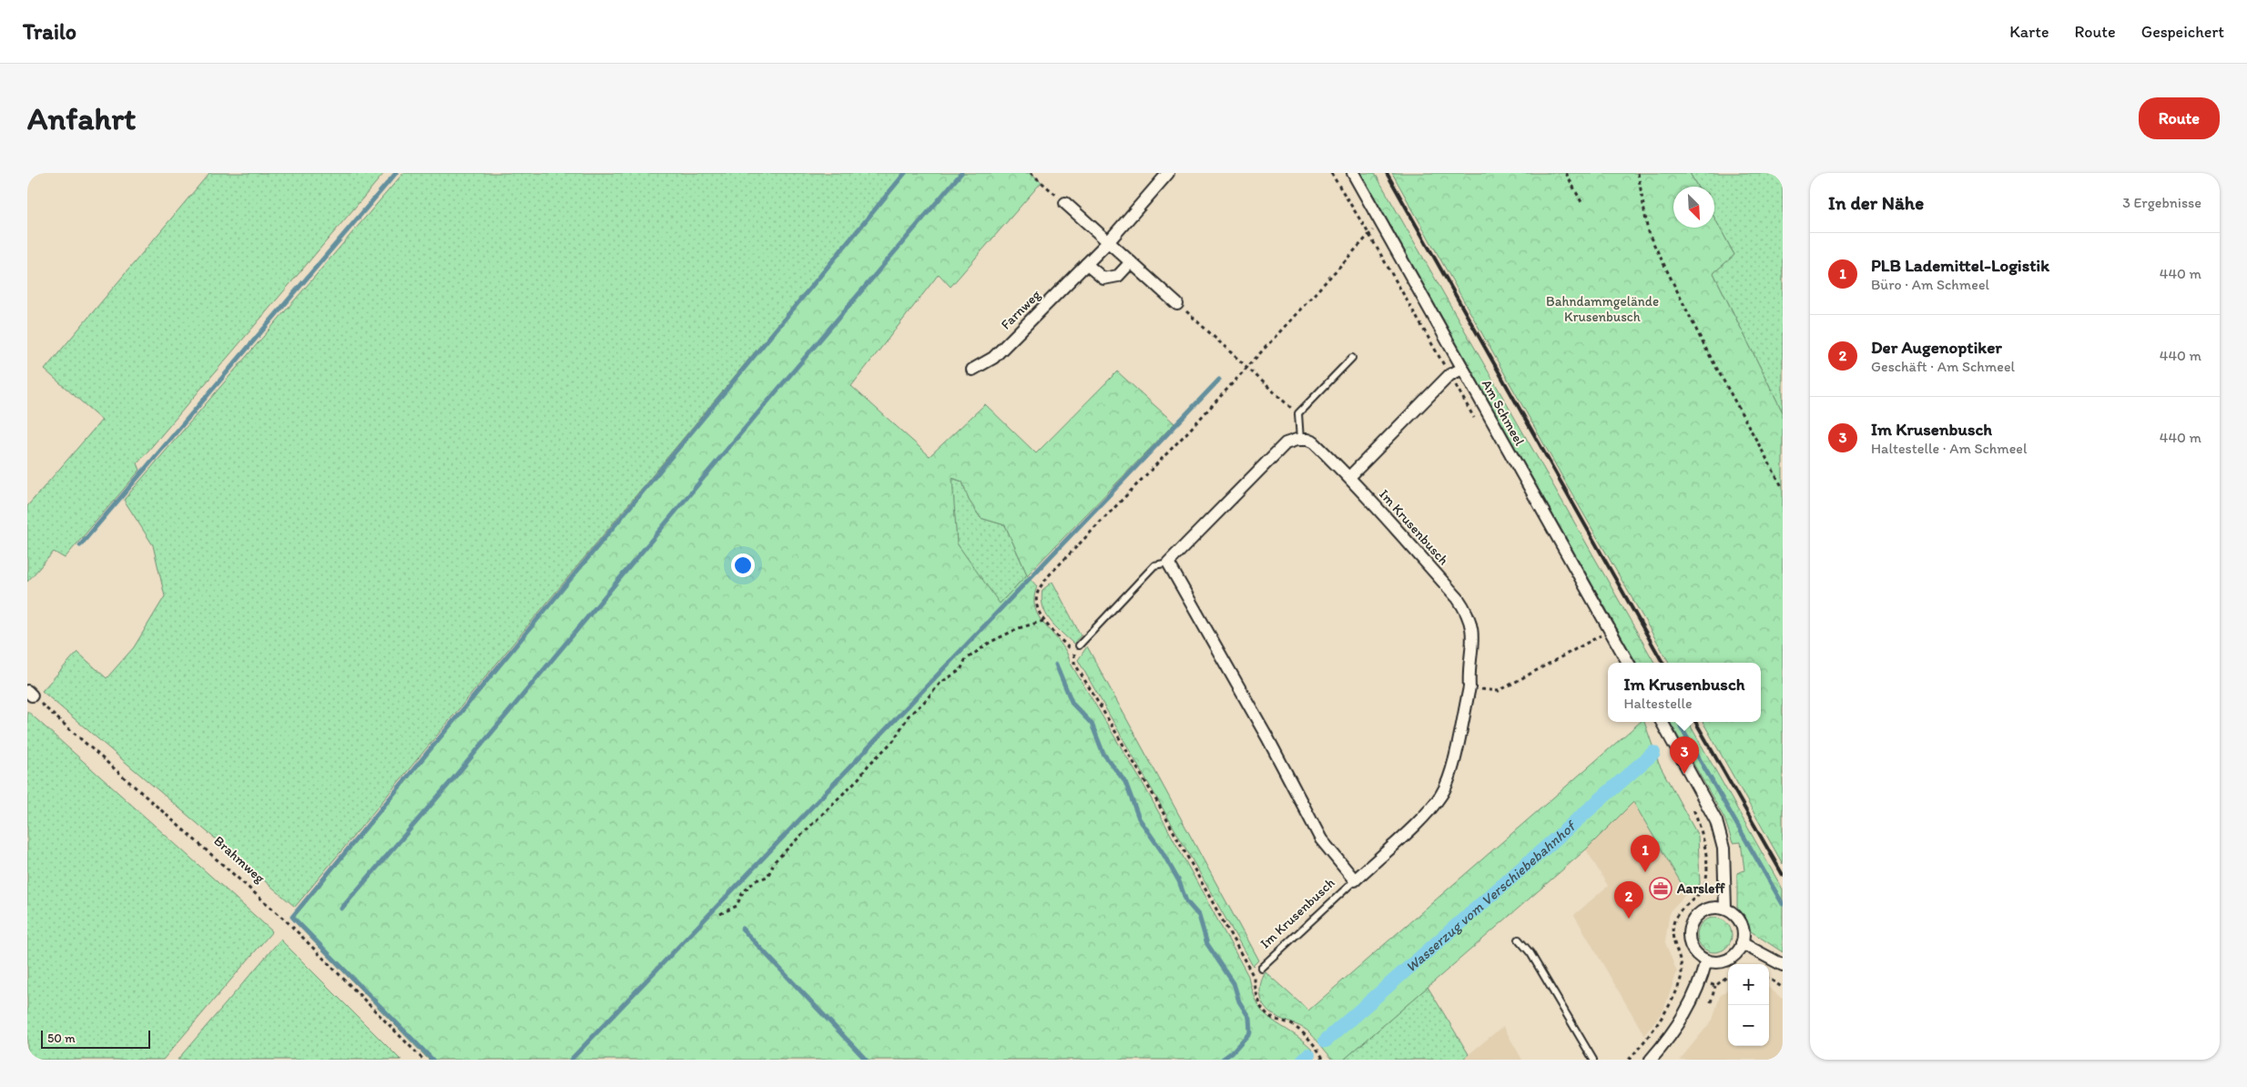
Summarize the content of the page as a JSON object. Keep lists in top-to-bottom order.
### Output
{
  "streets": {
    "street": ["Farnweg", "Am Schmeel", "Im Krusenbusch"],
    "path": ["Brahmweg"]
  },
  "water": ["Wasserzug vom Verschiebebahnhof"],
  "parks": ["Bahndammgelände Krusenbusch"],
  "places": {
    "office": ["Aarsleff"]
  },
  "scale_bar": "50 m",
  "north": "bottom right",
  "page": {
    "header": "Trailo",
    "nav": ["Karte", "Route", "Gespeichert"],
    "buttons": "Route",
    "title": "Anfahrt",
    "heading": ["In der Nähe", "3 Ergebnisse"],
    "list": [
      {
        "mark": "1",
        "name": "PLB Lademittel-Logistik",
        "note": "Büro · Am Schmeel",
        "value": "440 m"
      },
      {
        "mark": "2",
        "name": "Der Augenoptiker",
        "note": "Geschäft · Am Schmeel",
        "value": "440 m"
      },
      {
        "mark": "3",
        "name": "Im Krusenbusch",
        "note": "Haltestelle · Am Schmeel",
        "value": "440 m"
      }
    ],
    "popup": ["Im Krusenbusch", "Haltestelle"],
    "pins": ["3", "1", "2"],
    "map_buttons": ["+", "−"],
    "scale": "50 m"
  }
}
